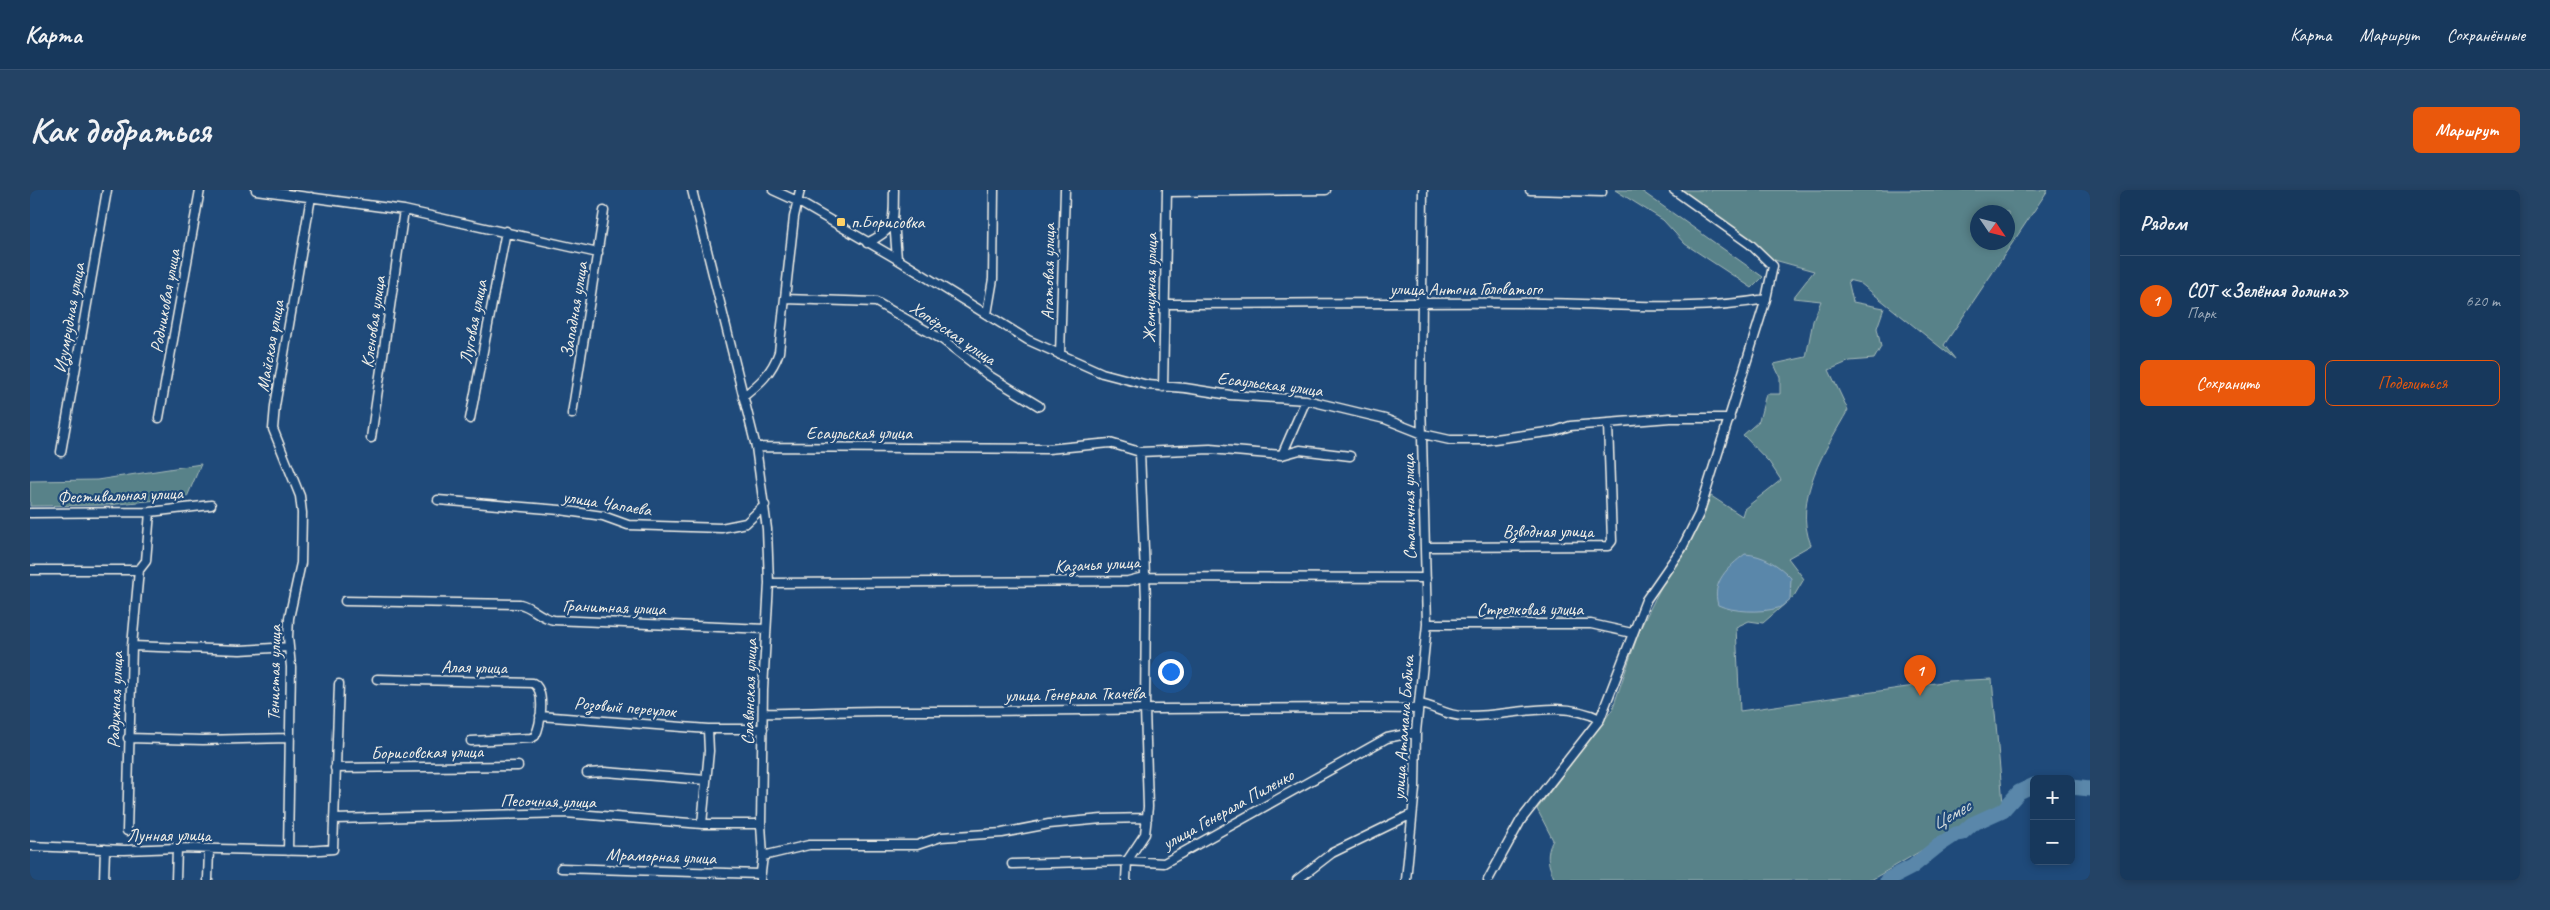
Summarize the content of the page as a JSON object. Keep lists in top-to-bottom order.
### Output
{
  "streets": {
    "street": [
      "Агатовая улица",
      "Жемчужная улица",
      "улица Антона Головатого",
      "Родниковая улица",
      "Западная улица",
      "Изумрудная улица",
      "Кленовая улица",
      "Луговая улица",
      "Хопёрская улица",
      "Майская улица",
      "Есаульская улица",
      "Фестивальная улица",
      "улица Чапаева",
      "Станичная улица",
      "Взводная улица",
      "Казачья улица",
      "Гранитная улица",
      "Стрелковая улица",
      "Алая улица",
      "Тенистая улица",
      "Славянская улица",
      "улица Генерала Ткачёва",
      "Радужная улица",
      "Розовый переулок",
      "улица Атамана Бабича",
      "Борисовская улица",
      "Песочная улица",
      "улица Генерала Пиленко",
      "Лунная улица",
      "Мраморная улица"
    ]
  },
  "crossings": [
    ["Агатовая улица", "Есаульская улица"],
    ["Жемчужная улица", "улица Антона Головатого"],
    ["Жемчужная улица", "Есаульская улица"],
    ["улица Антона Головатого", "Станичная улица"],
    ["Майская улица", "Тенистая улица"],
    ["Есаульская улица", "Станичная улица"],
    ["Есаульская улица", "Взводная улица"],
    ["Есаульская улица", "Славянская улица"],
    ["Фестивальная улица", "Радужная улица"],
    ["улица Чапаева", "Славянская улица"],
    ["Станичная улица", "Взводная улица"],
    ["Станичная улица", "Казачья улица"],
    ["Станичная улица", "улица Атамана Бабича"],
    ["Казачья улица", "Славянская улица"],
    ["Казачья улица", "улица Атамана Бабича"],
    ["Гранитная улица", "Славянская улица"],
    ["Стрелковая улица", "улица Атамана Бабича"],
    ["Алая улица", "Розовый переулок"],
    ["Тенистая улица", "Лунная улица"],
    ["Славянская улица", "улица Генерала Ткачёва"],
    ["Славянская улица", "Розовый переулок"],
    ["Славянская улица", "Песочная улица"],
    ["Славянская улица", "улица Генерала Пиленко"],
    ["Славянская улица", "Мраморная улица"],
    ["улица Генерала Ткачёва", "улица Атамана Бабича"],
    ["улица Атамана Бабича", "улица Генерала Пиленко"],
    ["Песочная улица", "Лунная улица"]
  ],
  "water": ["Цемес"],
  "places": {
    "transit": ["п.Борисовка"]
  },
  "north": "bottom right",
  "page": {
    "header": "Карта",
    "nav": ["Карта", "Маршрут", "Сохранённые"],
    "buttons": [
      "Маршрут",
      ["Сохранить", "Поделиться"]
    ],
    "title": "Как добраться",
    "heading": "Рядом",
    "list": [
      {
        "mark": "1",
        "name": "СОТ «Зелёная долина»",
        "note": "Парк",
        "value": "620 m"
      }
    ],
    "pins": "1",
    "map_buttons": ["+", "−"]
  }
}
